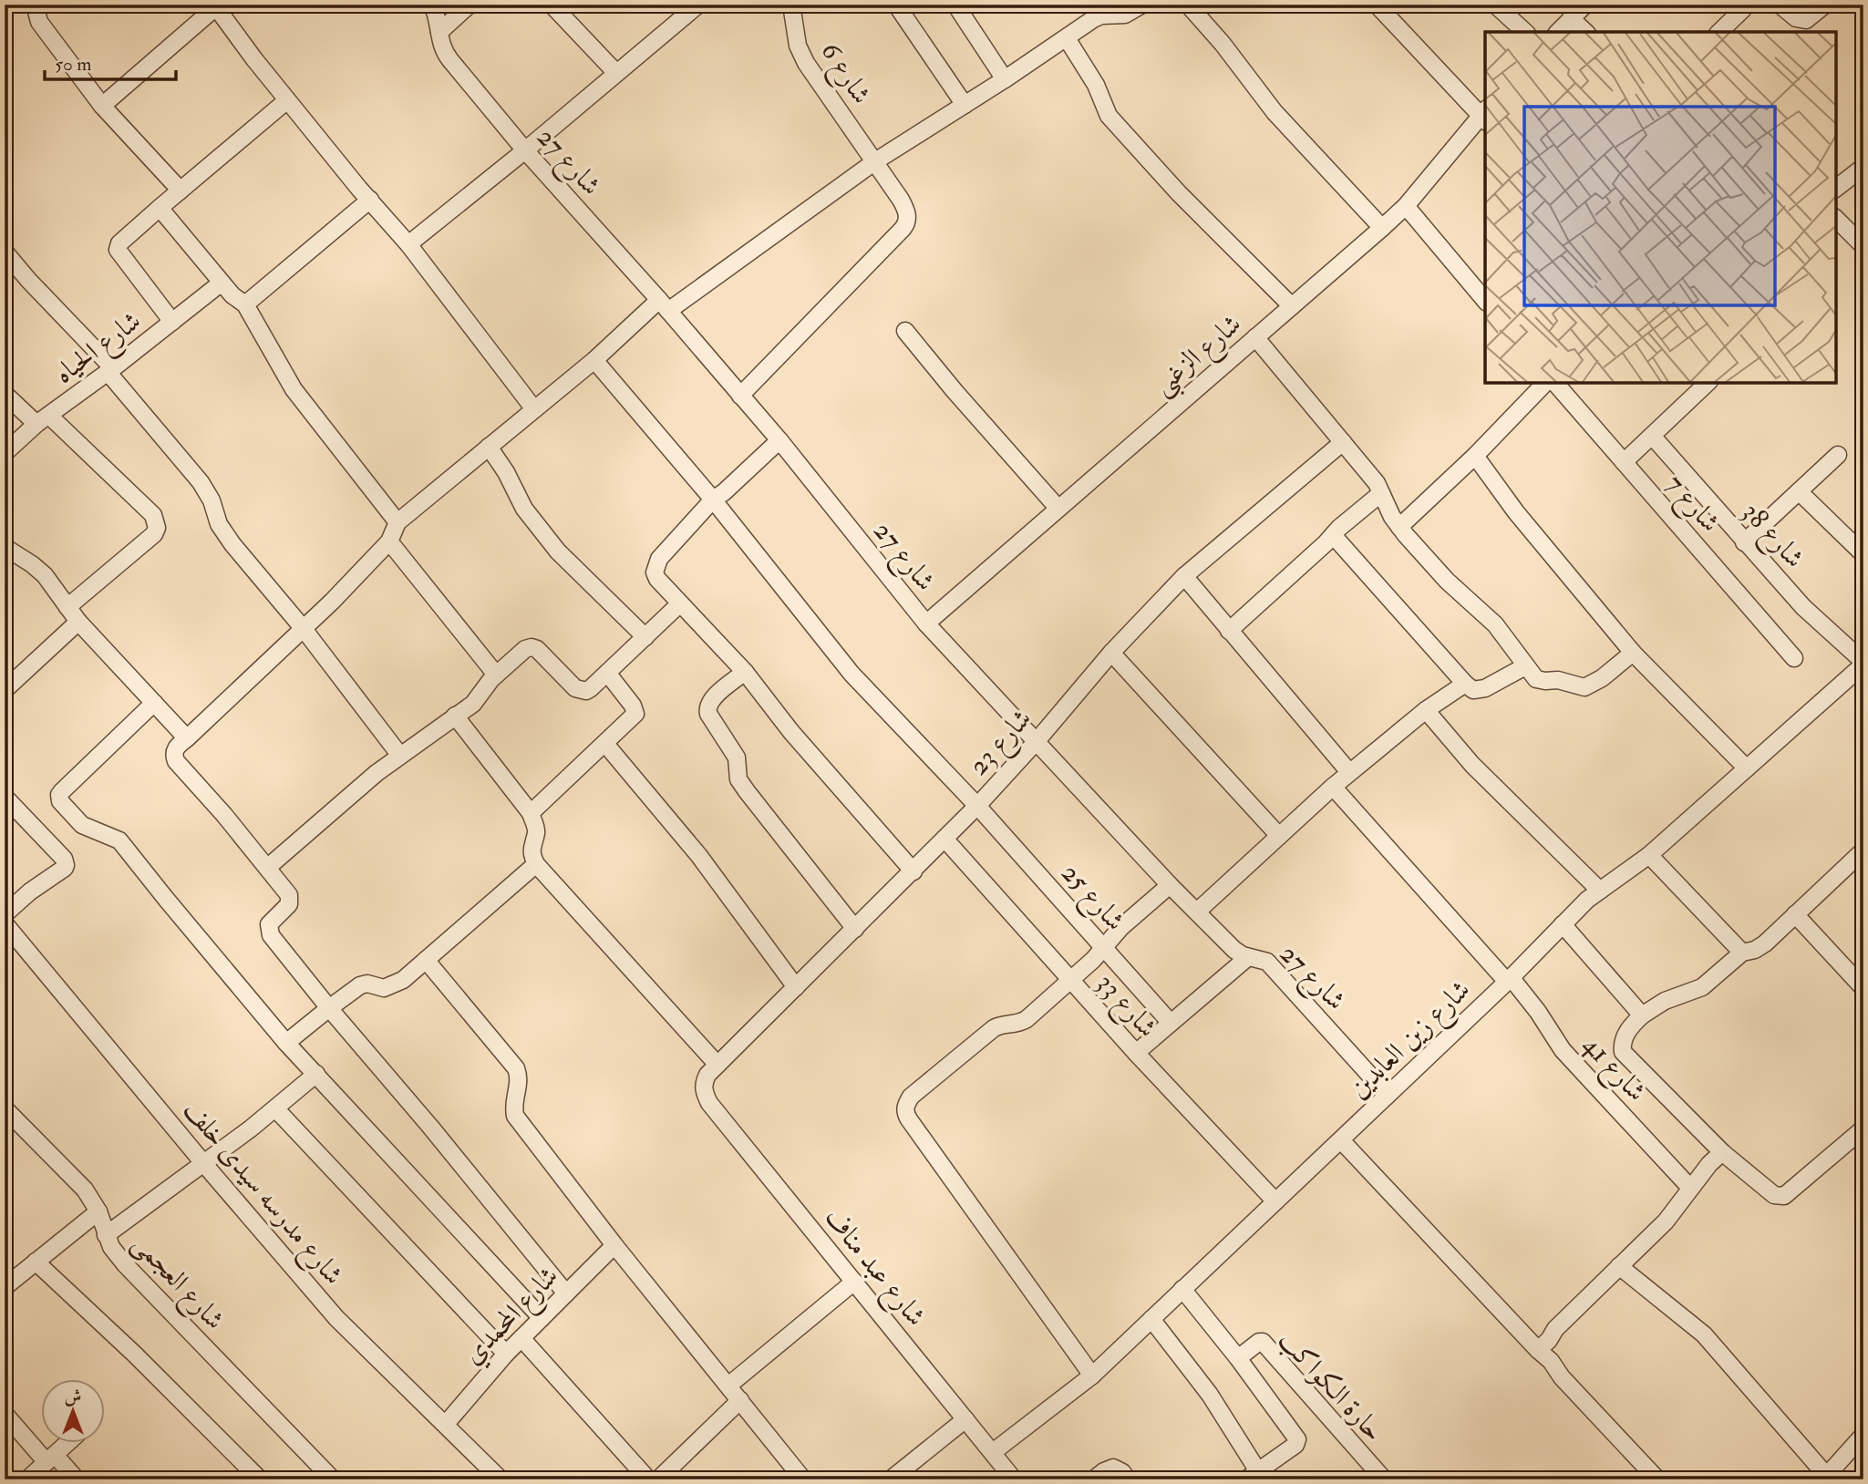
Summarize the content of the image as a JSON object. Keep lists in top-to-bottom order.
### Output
{
  "streets": {
    "street": [
      "شارع 6",
      "شارع 27",
      "شارع الحياه",
      "شارع الزغبى",
      "شارع 7",
      "شارع 38",
      "شارع 23",
      "شارع 25",
      "شارع 33",
      "شارع زين العابدين",
      "شارع 41",
      "شارع مدرسه سيدى خلف",
      "شارع عبد مناف",
      "شارع العجمى",
      "شارع المحمدي",
      "حارة الكواكب"
    ]
  },
  "crossings": [
    ["شارع 6", "شارع 27"],
    ["شارع 27", "شارع الزغبى"],
    ["شارع 27", "شارع 23"],
    ["شارع 27", "شارع زين العابدين"],
    ["شارع 38", "شارع زين العابدين"],
    ["شارع 23", "شارع 25"],
    ["شارع 23", "شارع 33"],
    ["شارع 23", "شارع عبد مناف"],
    ["شارع 33", "شارع زين العابدين"],
    ["شارع زين العابدين", "شارع 41"],
    ["شارع زين العابدين", "شارع عبد مناف"],
    ["شارع مدرسه سيدى خلف", "شارع المحمدي"]
  ],
  "scale_bar": "50 m",
  "north": "top"
}
